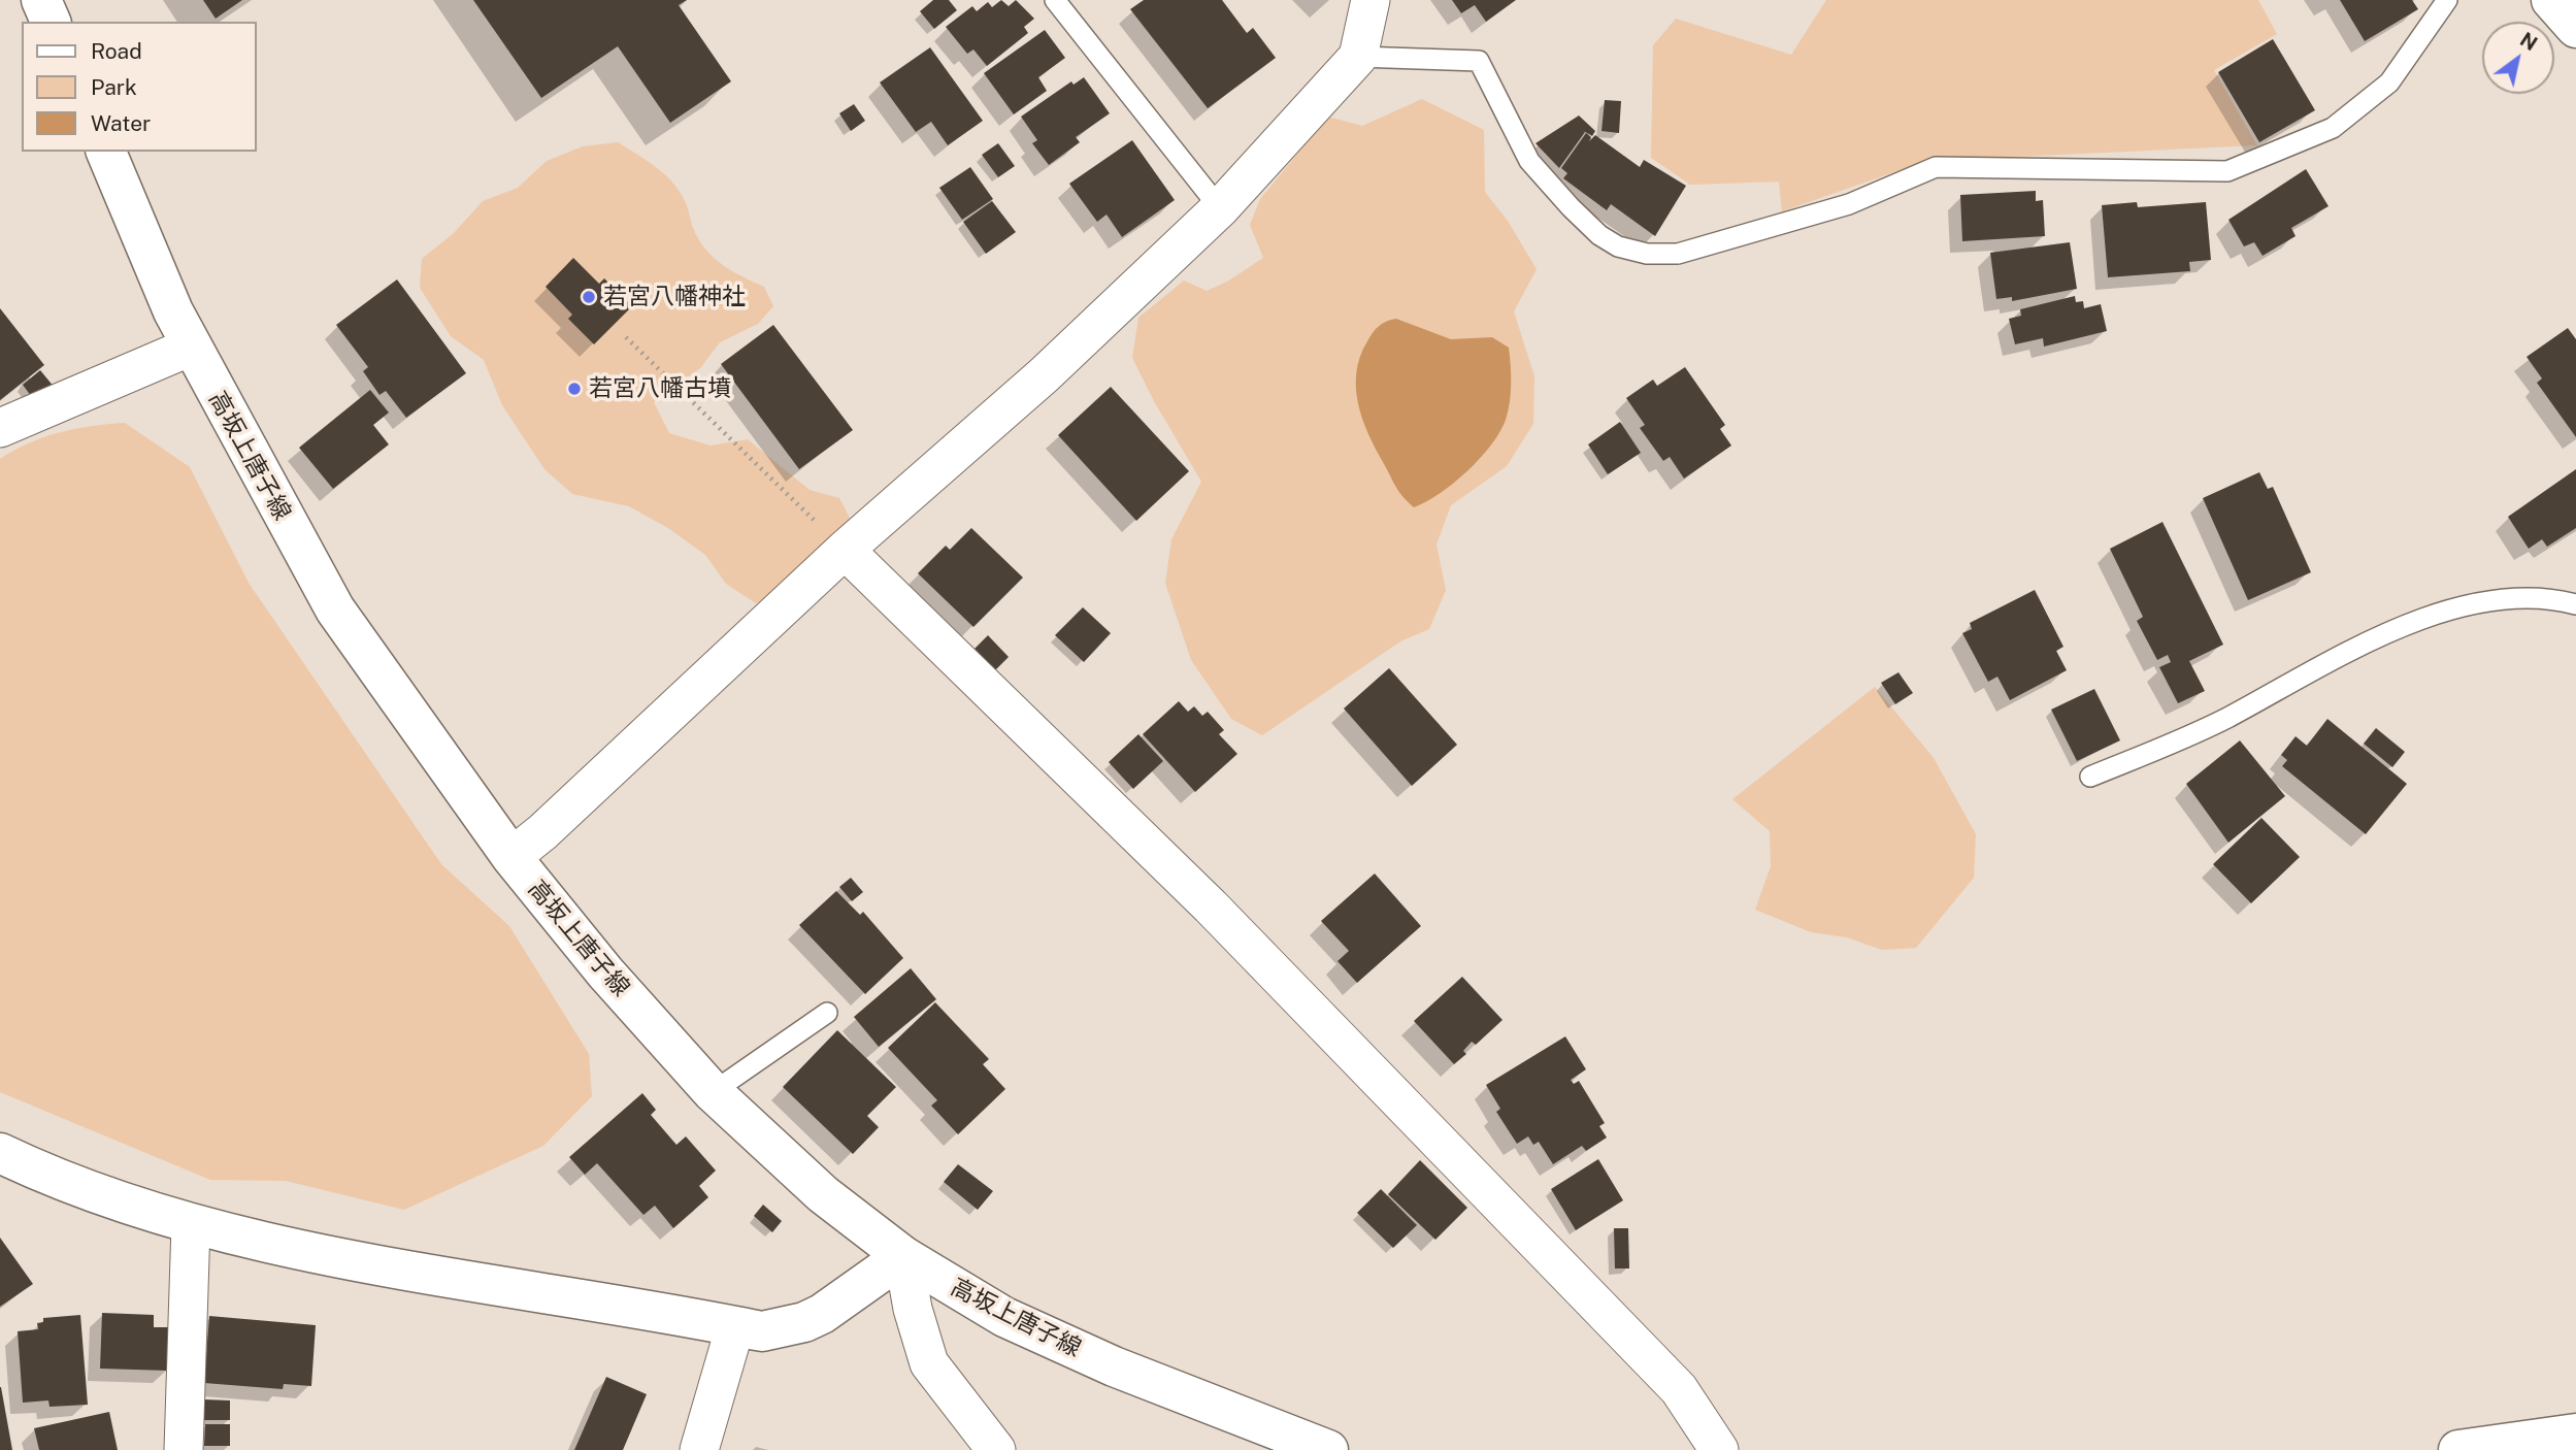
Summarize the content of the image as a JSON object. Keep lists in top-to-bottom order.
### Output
{
  "streets": {
    "main road": ["高坂上唐子線"]
  },
  "places": ["若宮八幡神社", "若宮八幡古墳"],
  "legend": ["Road", "Park", "Water"],
  "north": "top right"
}
